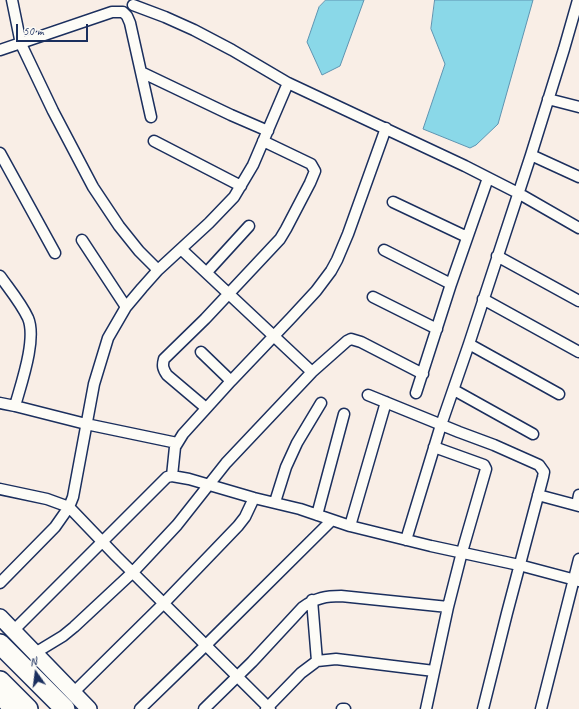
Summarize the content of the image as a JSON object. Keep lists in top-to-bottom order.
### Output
{
  "scale_bar": "50 m",
  "north": "top"
}
